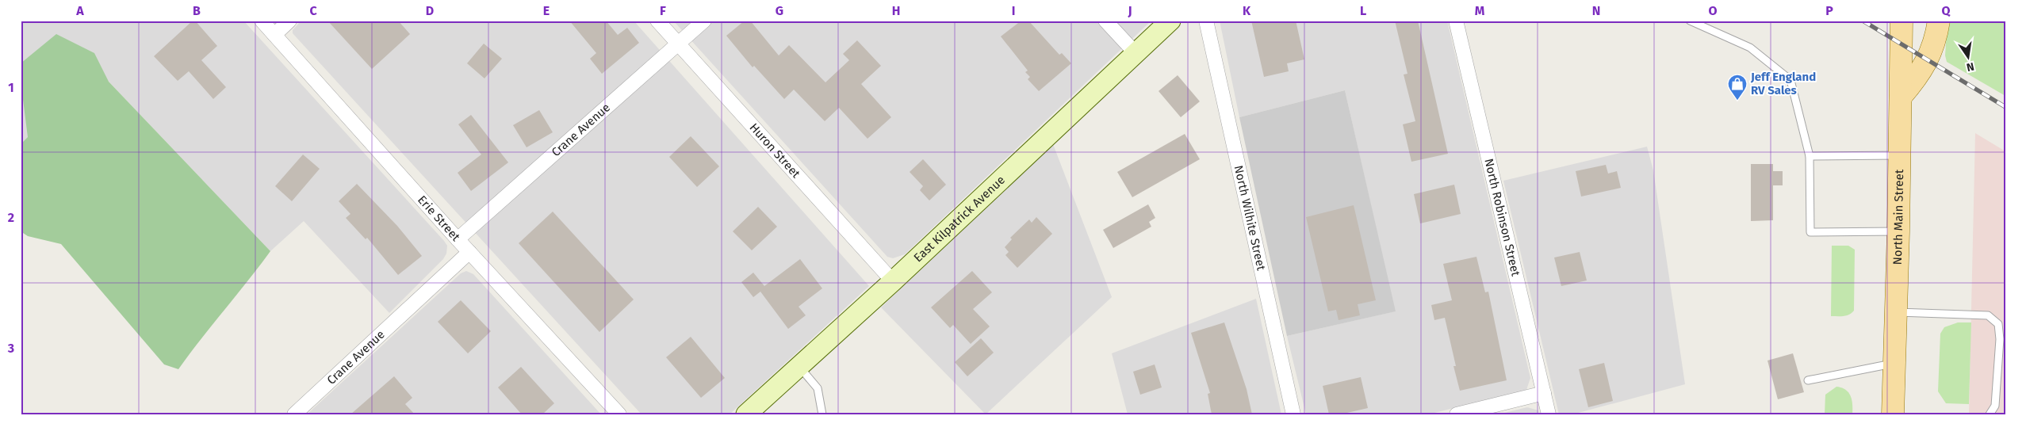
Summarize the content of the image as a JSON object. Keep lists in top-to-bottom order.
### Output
{
  "streets": {
    "main road": ["North Main Street"],
    "street": [
      "Crane Avenue",
      "Huron Street",
      "North Wilhite Street",
      "North Robinson Street",
      "Erie Street",
      "East Kilpatrick Avenue"
    ]
  },
  "crossings": [
    ["Crane Avenue", "Huron Street"],
    ["Crane Avenue", "Erie Street"],
    ["Huron Street", "East Kilpatrick Avenue"]
  ],
  "places": {
    "shop": ["Jeff England RV Sales"]
  },
  "north": "bottom",
  "grid": {
    "columns": [
      "A",
      "B",
      "C",
      "D",
      "E",
      "F",
      "G",
      "H",
      "I",
      "J",
      "K",
      "L",
      "M",
      "N",
      "O",
      "P",
      "Q"
    ],
    "rows": ["1", "2", "3"]
  }
}
